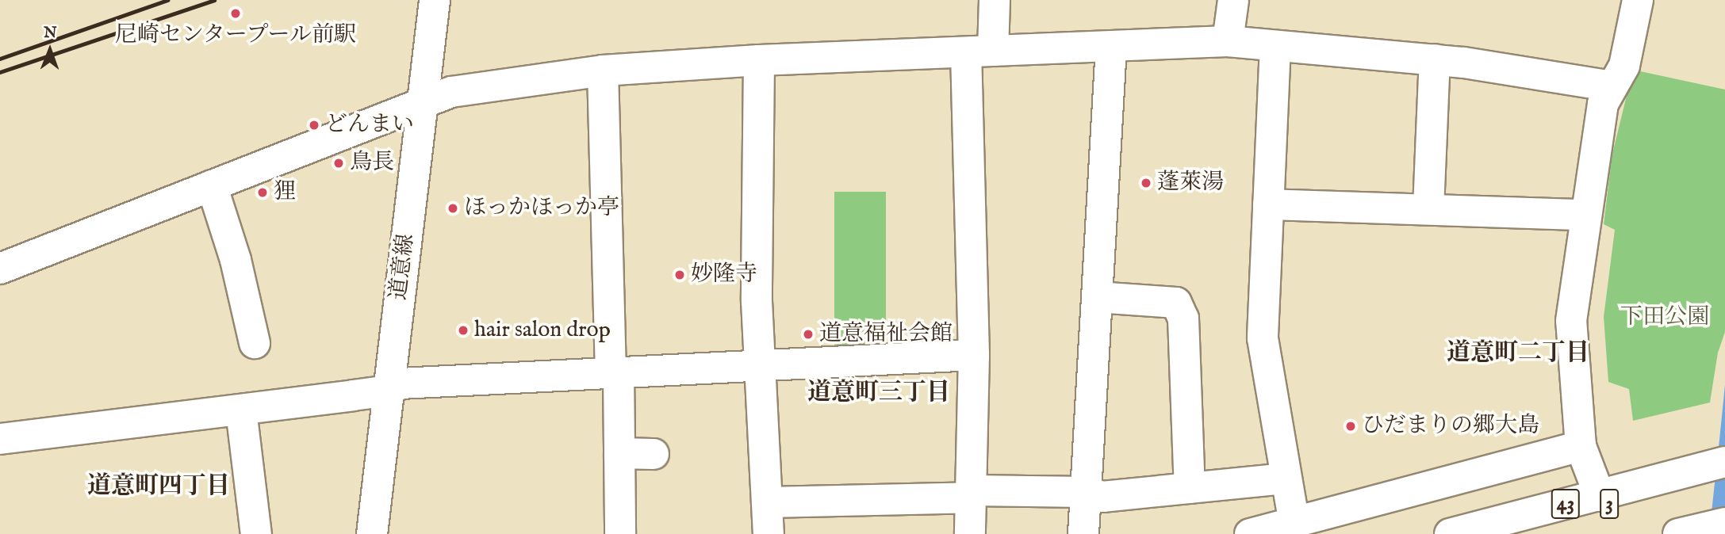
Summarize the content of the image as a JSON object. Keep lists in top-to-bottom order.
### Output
{
  "streets": {
    "main road": ["道意線", "43", "3"]
  },
  "districts": ["道意町二丁目", "道意町三丁目", "道意町四丁目"],
  "parks": ["下田公園"],
  "places": [
    "尼崎センタープール前駅",
    "どんまい",
    "鳥長",
    "蓬萊湯",
    "狸",
    "ほっかほっか亭",
    "妙隆寺",
    "hair salon drop",
    "道意福祉会館",
    "ひだまりの郷大島"
  ],
  "north": "top"
}
